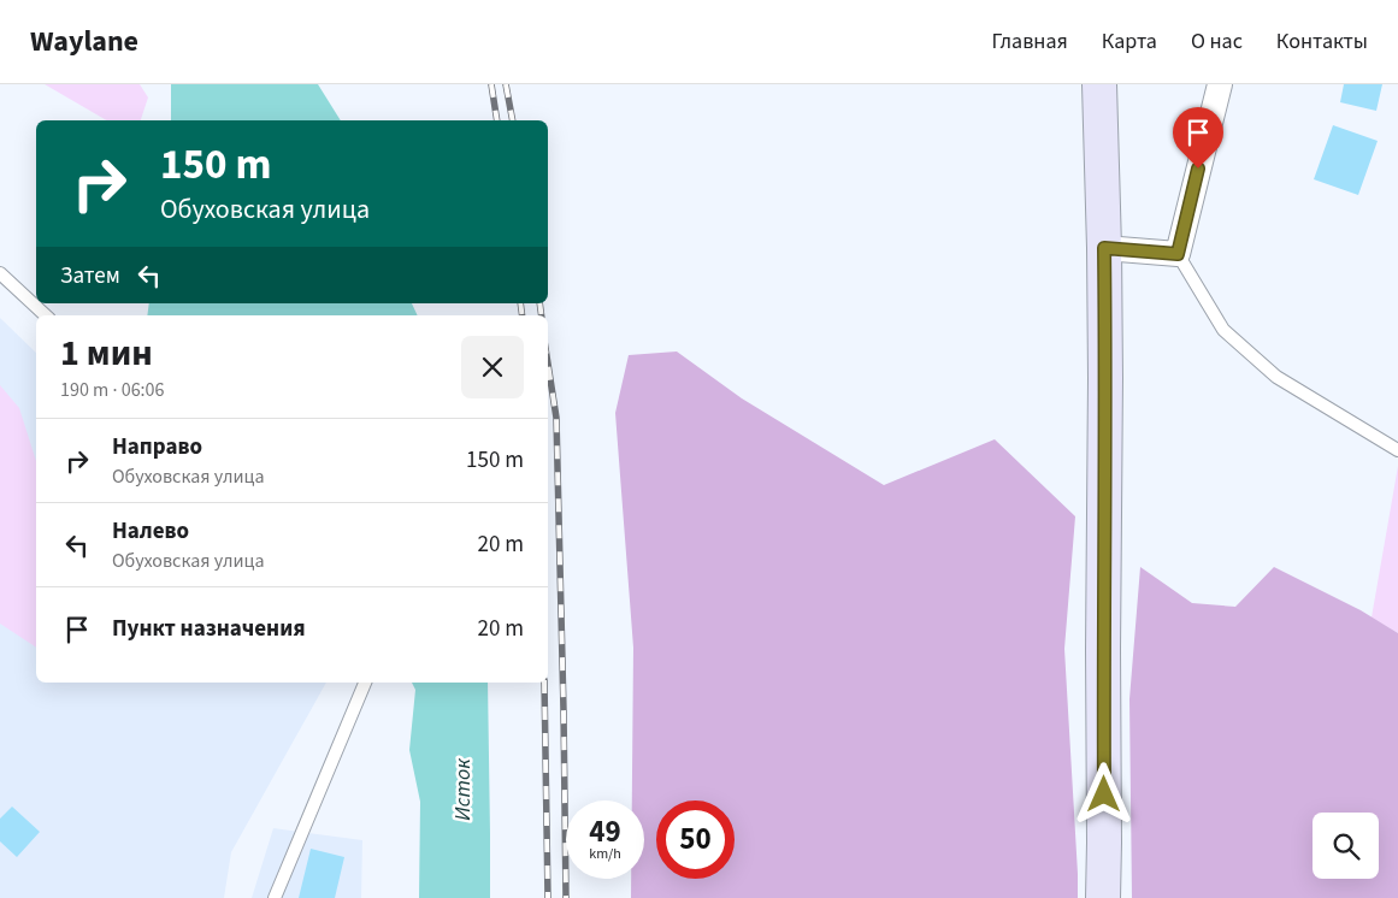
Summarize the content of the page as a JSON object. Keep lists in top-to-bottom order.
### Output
{
  "water": ["Исток"],
  "page": {
    "header": "Waylane",
    "nav": [
      "Главная",
      "Карта",
      "О нас",
      "Контакты"
    ],
    "turn": ["150 m", "Обуховская улица"],
    "then": "Затем",
    "heading": ["1 мин", "190 m · 06:06"],
    "list": [
      {
        "name": "Направо",
        "note": "Обуховская улица",
        "value": "150 m"
      },
      {
        "name": "Налево",
        "note": "Обуховская улица",
        "value": "20 m"
      },
      {
        "name": "Пункт назначения",
        "value": "20 m"
      }
    ],
    "speed": "49 km/h",
    "limit": "50"
  }
}
